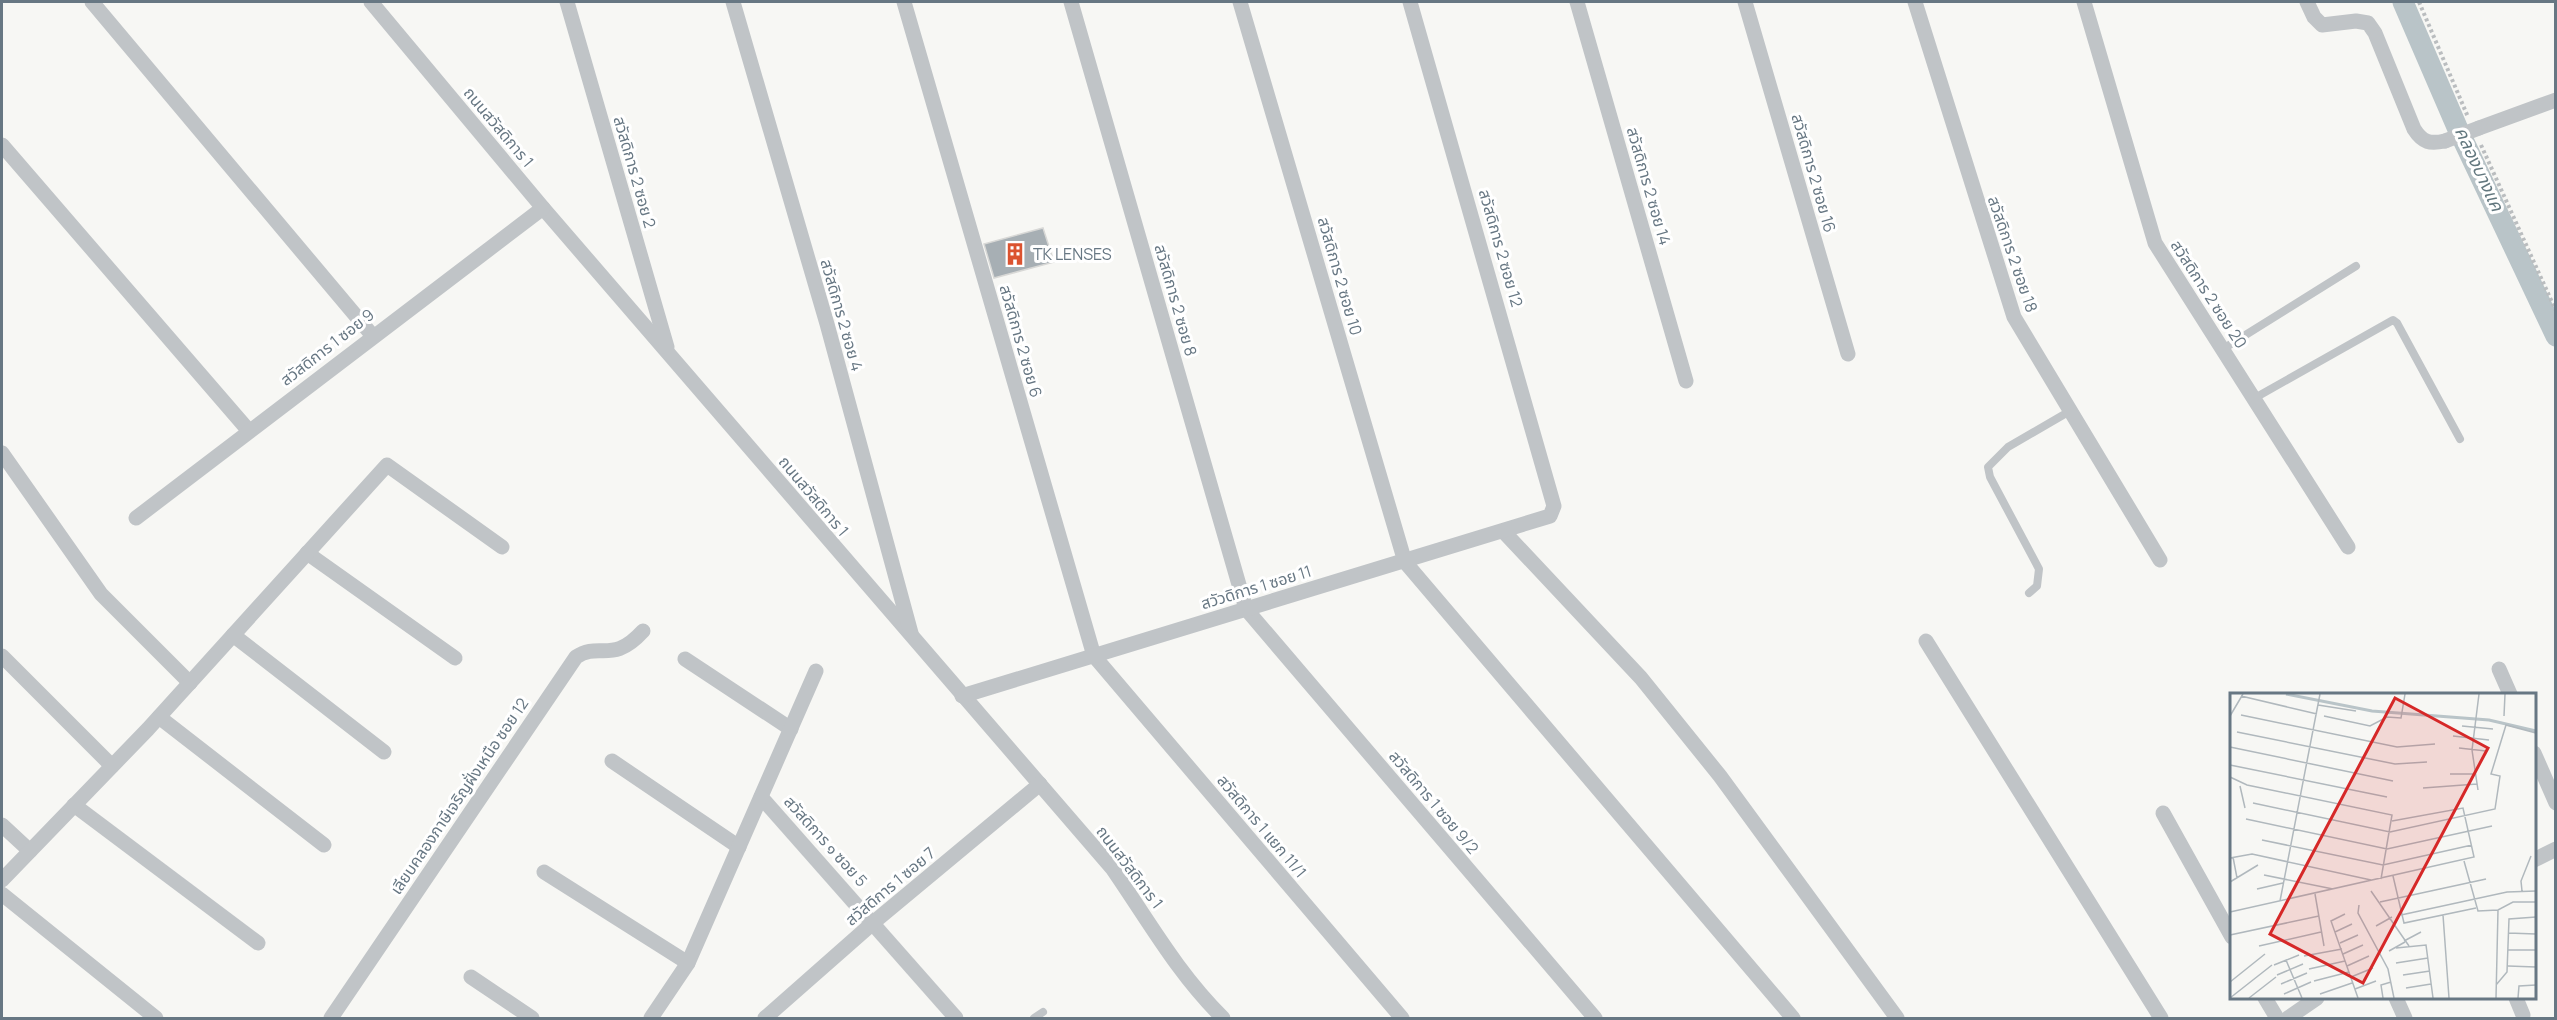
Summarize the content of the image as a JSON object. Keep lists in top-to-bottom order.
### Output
{
  "streets": {
    "street": [
      "ถนนสวัสดิการ 1",
      "สวัสดิการ 2 ซอย 2",
      "สวัสดิการ 2 ซอย 16",
      "สวัสดิการ 2 ซอย 14",
      "สวัสดิการ 2 ซอย 12",
      "สวัสดิการ 2 ซอย 18",
      "สวัสดิการ 2 ซอย 10",
      "สวัสดิการ 2 ซอย 20",
      "สวัสดิการ 2 ซอย 8",
      "สวัสดิการ 2 ซอย 4",
      "สวัสดิการ 2 ซอย 6",
      "สวัสดิการ 1 ซอย 9",
      "สวัวดิการ 1 ซอย 11",
      "เลียบคลองภาษีเจริญฝั่งเหนือ ซอย 12",
      "สวัสดิการ 1 ซอย 9/2",
      "สวัสดิการ 1 แยก 11/1",
      "สวัสดิการ ๑ ซอย 5",
      "สวัสดิการ 1 ซอย 7"
    ]
  },
  "crossings": [
    ["ถนนสวัสดิการ 1", "สวัสดิการ 2 ซอย 2"],
    ["ถนนสวัสดิการ 1", "สวัสดิการ 2 ซอย 4"],
    ["ถนนสวัสดิการ 1", "สวัสดิการ 1 ซอย 9"],
    ["ถนนสวัสดิการ 1", "สวัวดิการ 1 ซอย 11"],
    ["ถนนสวัสดิการ 1", "สวัสดิการ 1 ซอย 7"],
    ["สวัสดิการ 2 ซอย 12", "สวัวดิการ 1 ซอย 11"],
    ["สวัสดิการ 2 ซอย 10", "สวัวดิการ 1 ซอย 11"],
    ["สวัสดิการ 2 ซอย 8", "สวัวดิการ 1 ซอย 11"],
    ["สวัสดิการ 2 ซอย 8", "สวัสดิการ 1 ซอย 9/2"],
    ["สวัสดิการ 2 ซอย 6", "สวัวดิการ 1 ซอย 11"],
    ["สวัสดิการ 2 ซอย 6", "สวัสดิการ 1 แยก 11/1"],
    ["สวัวดิการ 1 ซอย 11", "สวัสดิการ 1 ซอย 9/2"],
    ["สวัวดิการ 1 ซอย 11", "สวัสดิการ 1 แยก 11/1"],
    ["สวัสดิการ ๑ ซอย 5", "สวัสดิการ 1 ซอย 7"]
  ],
  "water": ["คลองบางแค"],
  "places": {
    "building": ["TK LENSES"]
  }
}
